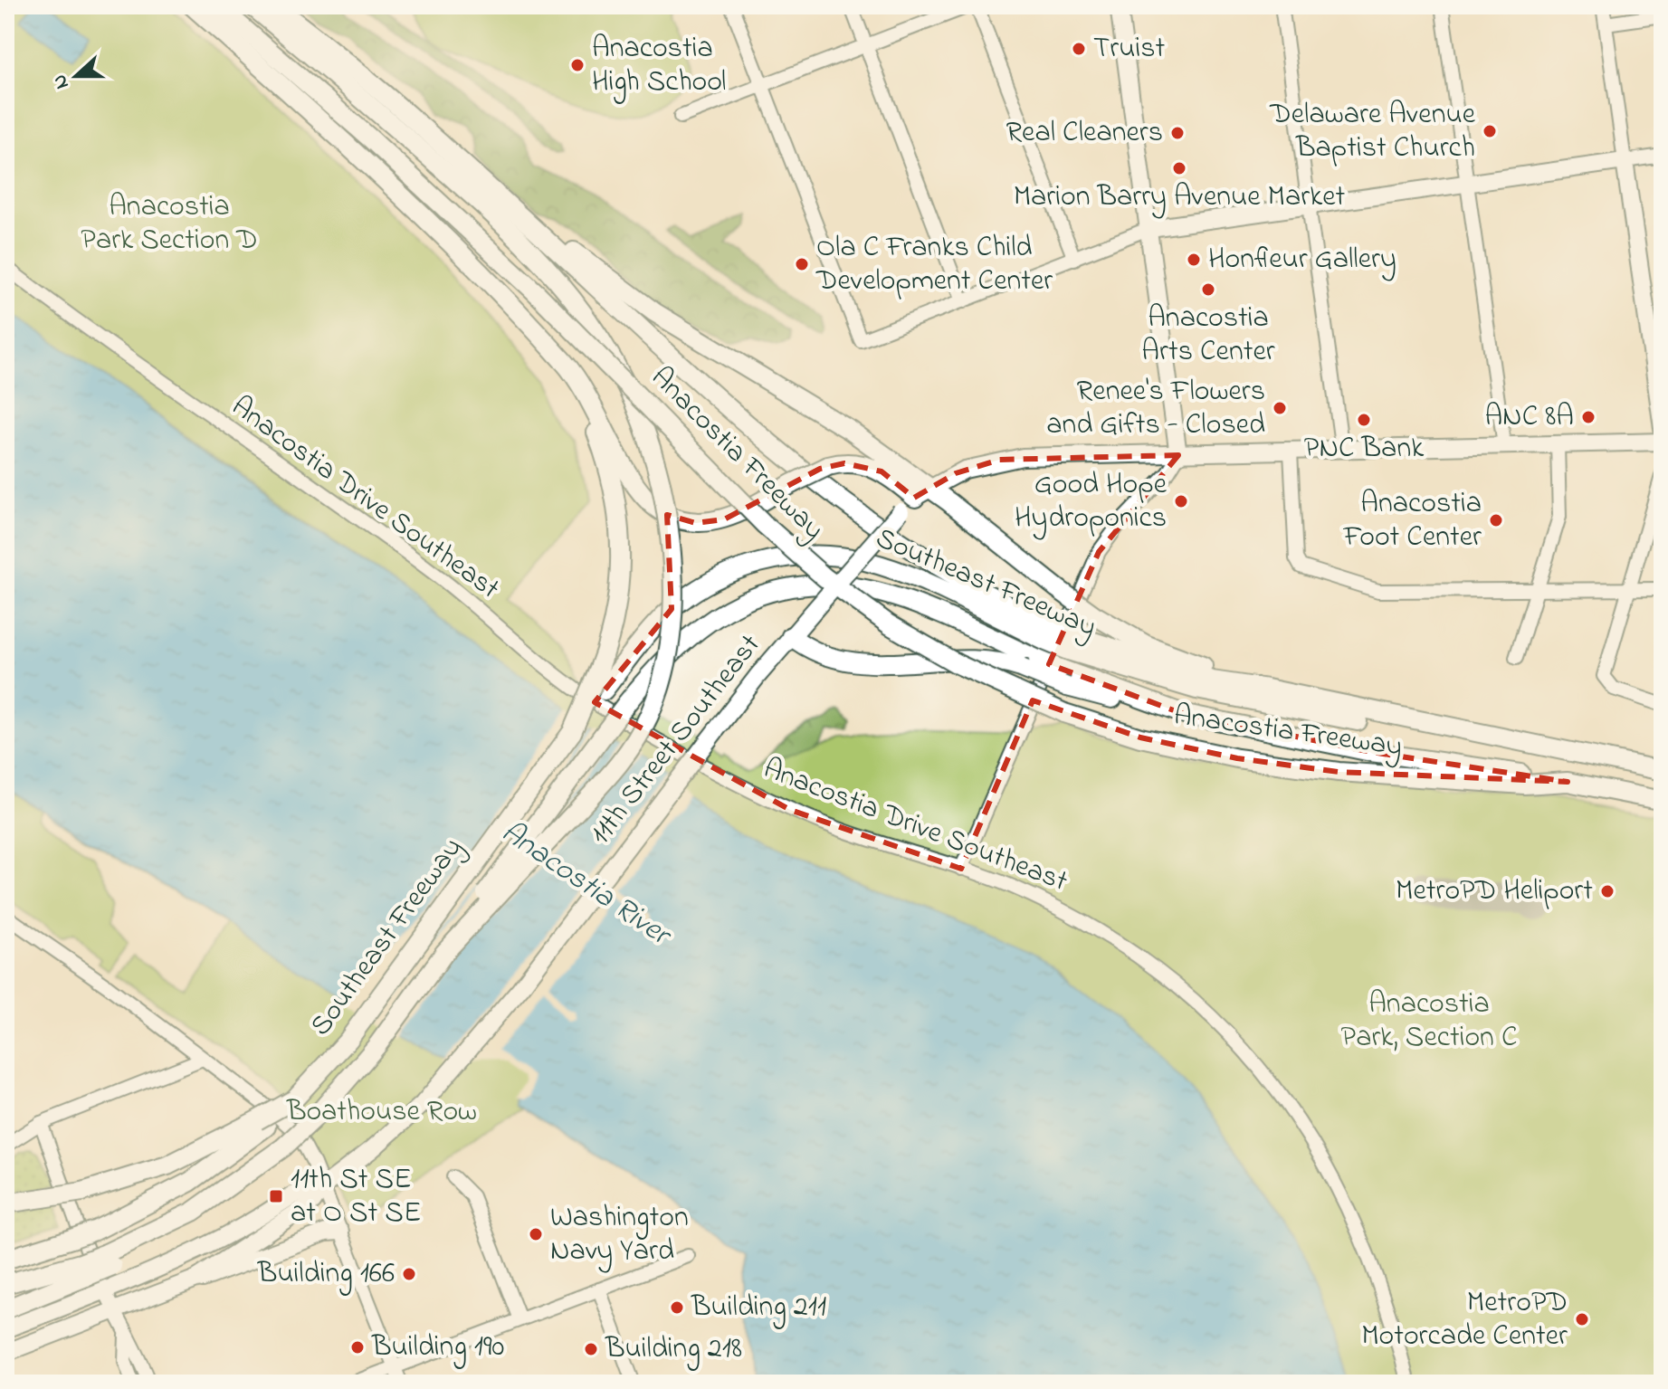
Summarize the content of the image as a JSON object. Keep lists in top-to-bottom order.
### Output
{
  "streets": {
    "highway": ["Anacostia Freeway", "Southeast Freeway"],
    "main road": ["11th Street Southeast"],
    "street": ["Anacostia Drive Southeast"]
  },
  "crossings": [
    ["Anacostia Freeway", "Southeast Freeway"]
  ],
  "water": ["Anacostia River"],
  "parks": ["Anacostia Park Section D", "Anacostia Park, Section C", "Boathouse Row"],
  "places": {
    "other": [
      "Truist",
      "Anacostia High School",
      "Delaware Avenue Baptist Church",
      "Real Cleaners",
      "Marion Barry Avenue Market",
      "Honfleur Gallery",
      "Ola C Franks Child Development Center",
      "Anacostia Arts Center",
      "Renee's Flowers and Gifts - Closed",
      "ANC 8A",
      "PNC Bank",
      "Good Hope Hydroponics",
      "Anacostia Foot Center",
      "MetroPD Heliport",
      "Washington Navy Yard",
      "Building 166",
      "Building 211",
      "MetroPD Motorcade Center",
      "Building 190",
      "Building 218"
    ],
    "transit": ["11th St SE at O St SE"]
  },
  "north": "left"
}
